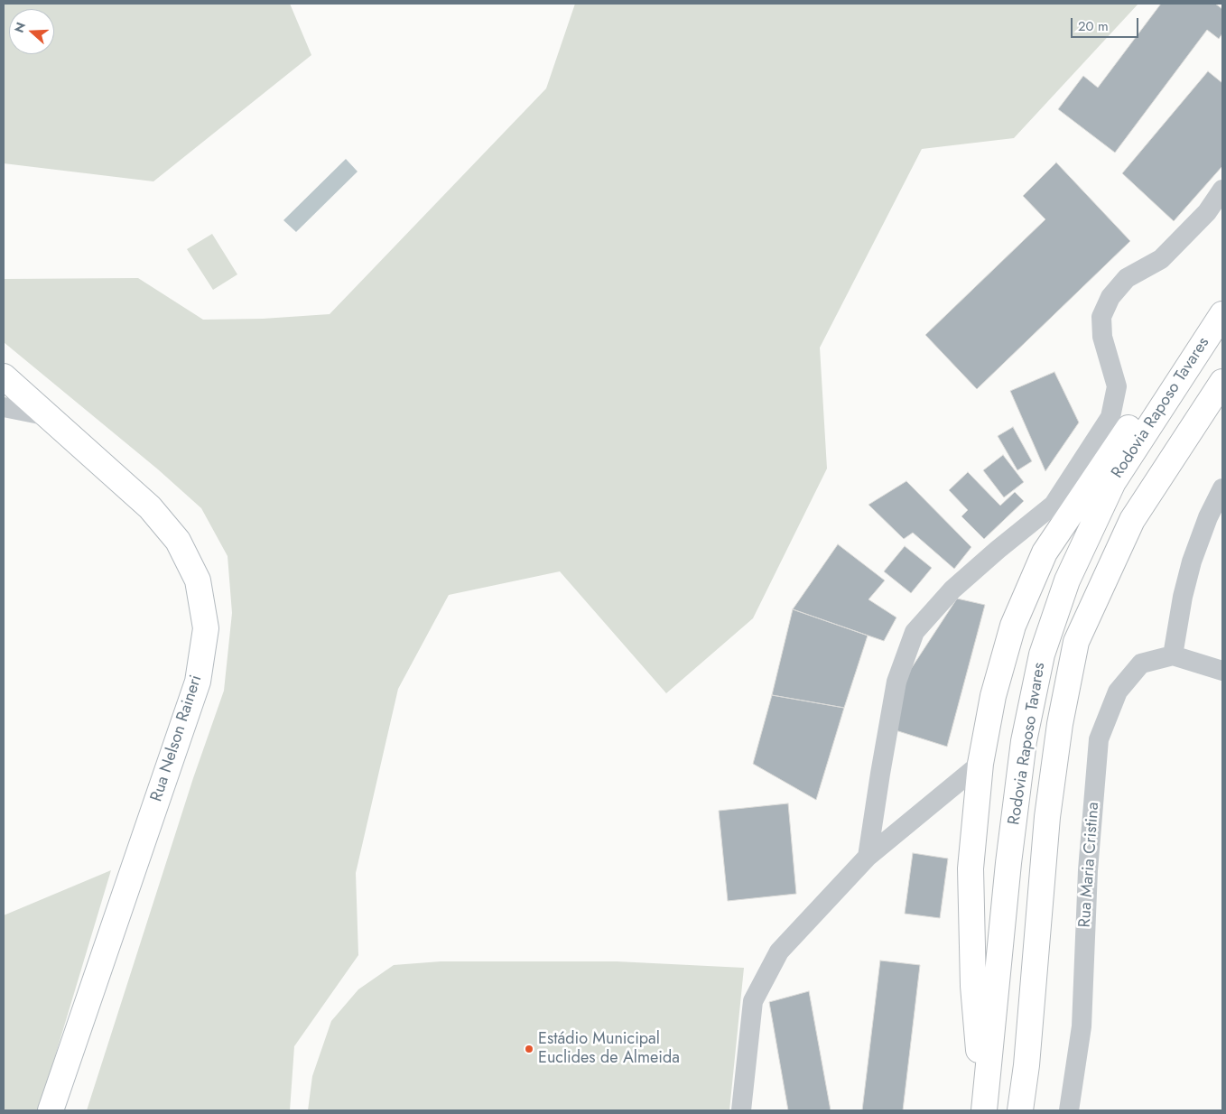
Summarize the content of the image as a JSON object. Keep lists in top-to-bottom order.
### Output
{
  "streets": {
    "main road": ["Rodovia Raposo Tavares", "Rua Nelson Raineri"],
    "street": ["Rua Maria Cristina"]
  },
  "places": ["Estádio Municipal Euclides de Almeida"],
  "scale_bar": "20 m",
  "north": "left"
}
